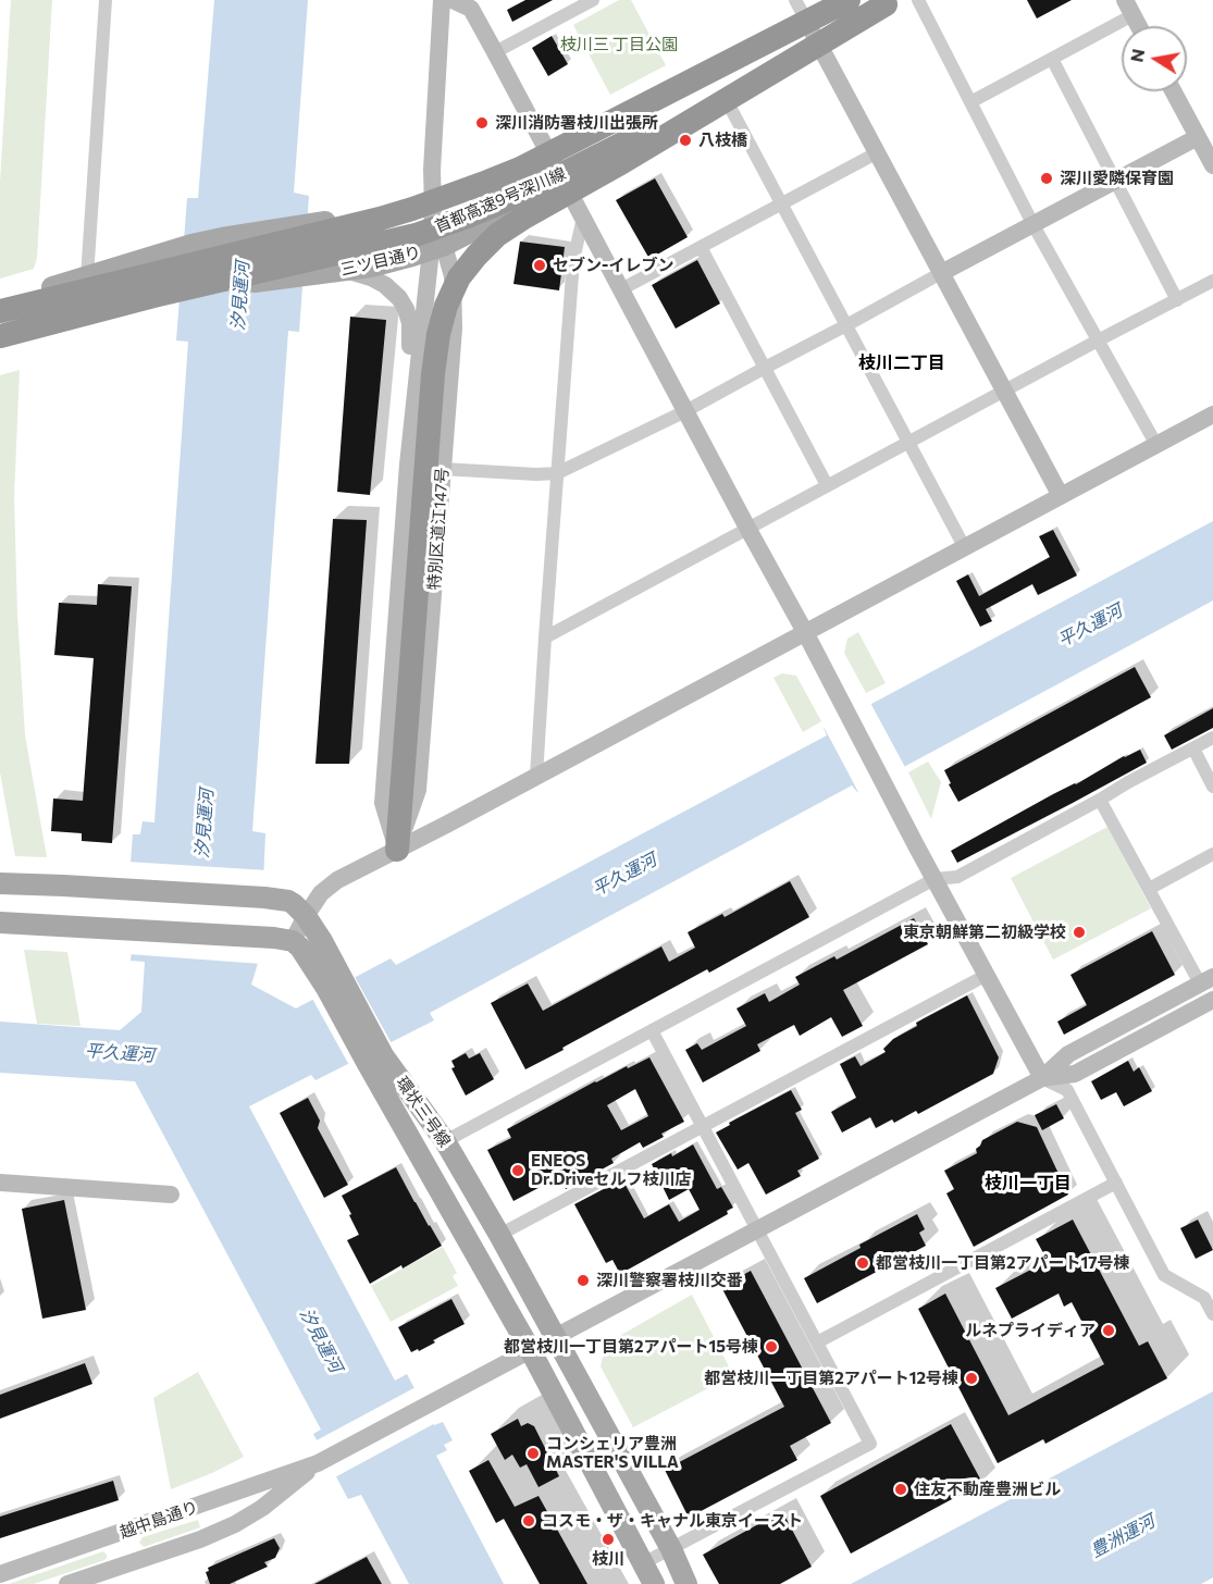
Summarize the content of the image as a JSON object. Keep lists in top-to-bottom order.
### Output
{
  "streets": {
    "highway": ["首都高速9号深川線"],
    "main road": ["三ツ目通り", "環状三号線"],
    "street": ["特別区道江147号", "越中島通り"]
  },
  "crossings": [
    ["首都高速9号深川線", "三ツ目通り"],
    ["三ツ目通り", "特別区道江147号"],
    ["環状三号線", "越中島通り"]
  ],
  "districts": ["枝川二丁目", "枝川一丁目"],
  "water": ["汐見運河", "平久運河", "豊洲運河"],
  "parks": ["枝川三 丁目公園"],
  "places": [
    "深川消防署枝川出張所",
    "八枝橋",
    "深川愛隣保育園",
    "セブン-イレブン",
    "東京朝鮮第二初級学校",
    "ENEOS Dr.Driveセルフ枝川店",
    "都営枝川一丁目第2アパート17号棟",
    "深川警察署枝川交番",
    "ルネプライディア",
    "都営枝川一丁目第2アパート15号棟",
    "都営枝川一丁目第2アパート12号棟",
    "コンシェリア豊洲 MASTER'S VILLA",
    "住友不動産豊洲ビル",
    "コスモ・ザ・キャナル東京イースト",
    "枝川"
  ],
  "north": "left"
}
